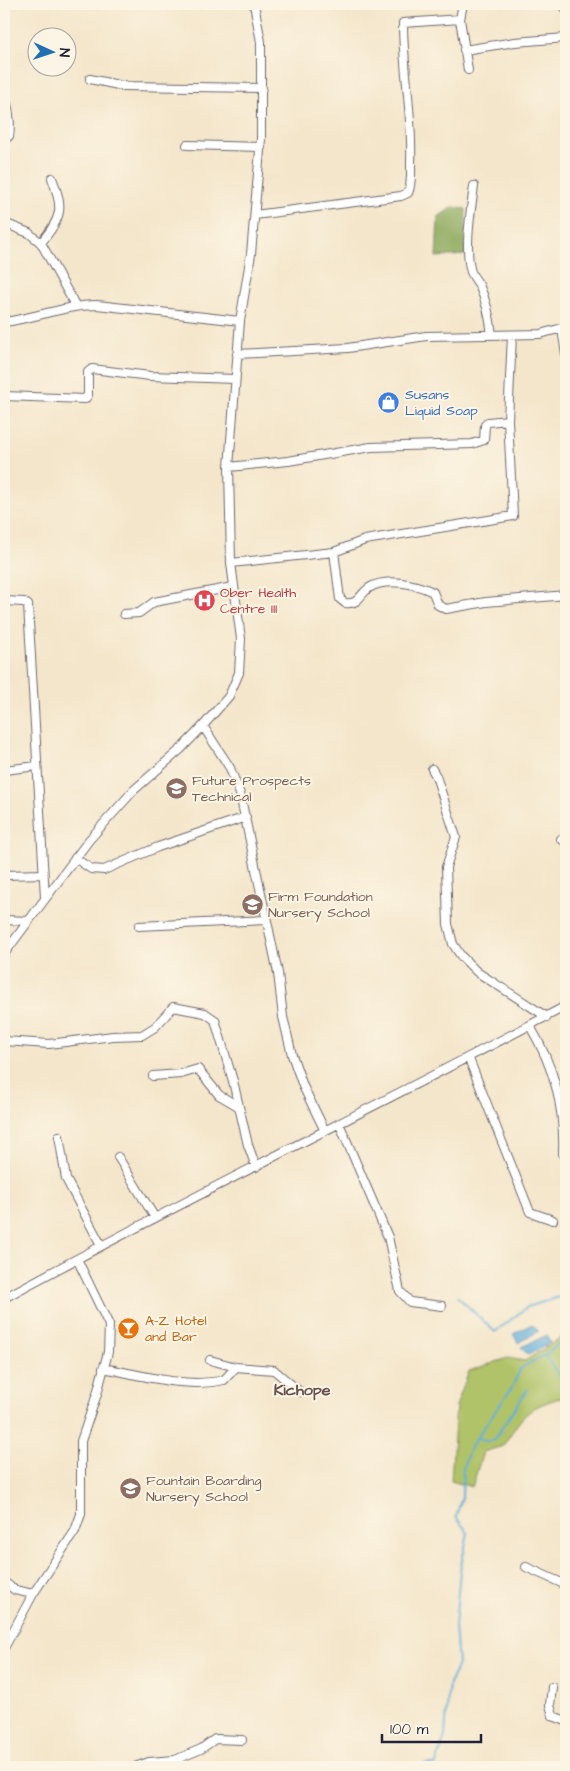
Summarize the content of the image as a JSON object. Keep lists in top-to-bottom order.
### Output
{
  "districts": ["Kichope"],
  "places": {
    "shop": ["Susans Liquid Soap"],
    "hospital": ["Ober Health Centre III"],
    "school or university": ["Future Prospects Technical", "Firm Foundation Nursery School", "Fountain Boarding Nursery School"],
    "bar": ["A-Z Hotel and Bar"]
  },
  "scale_bar": "100 m",
  "north": "right"
}
